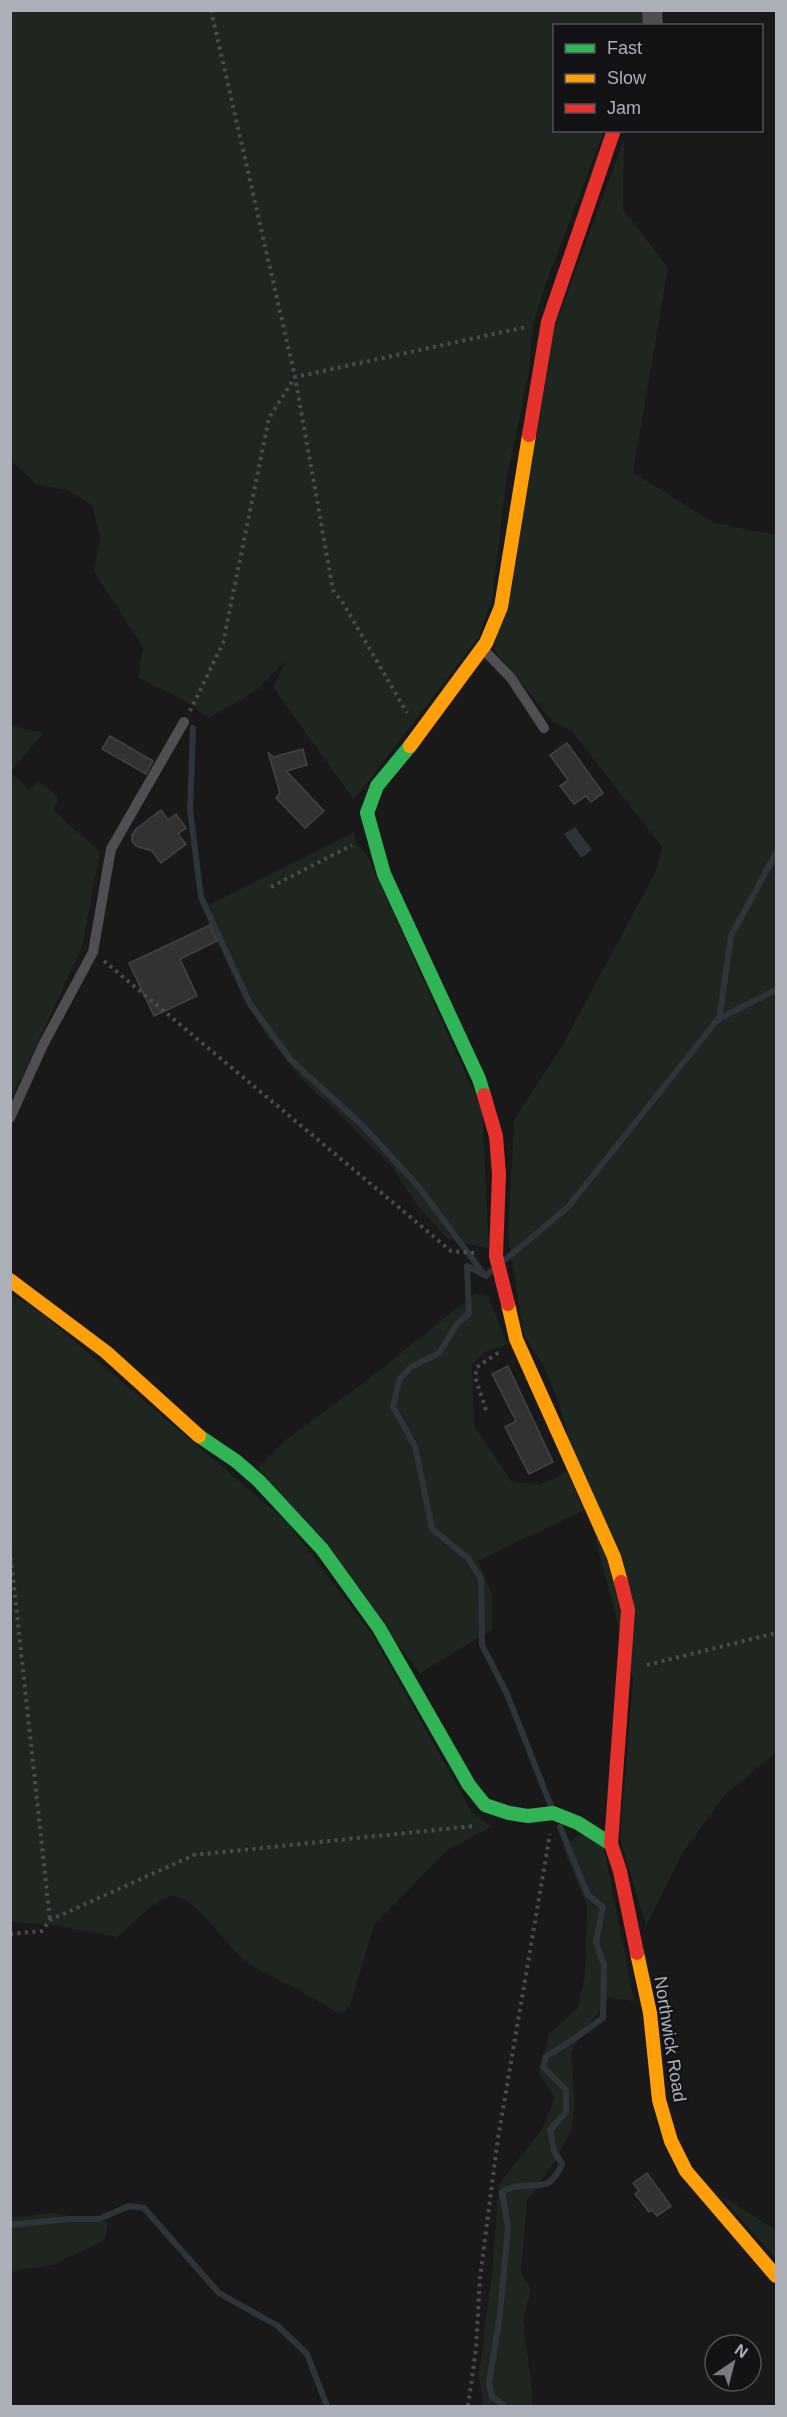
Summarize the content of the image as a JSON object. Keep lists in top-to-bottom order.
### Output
{
  "streets": {
    "street": ["Northwick Road"]
  },
  "legend": ["Fast", "Slow", "Jam"],
  "north": "top right"
}
